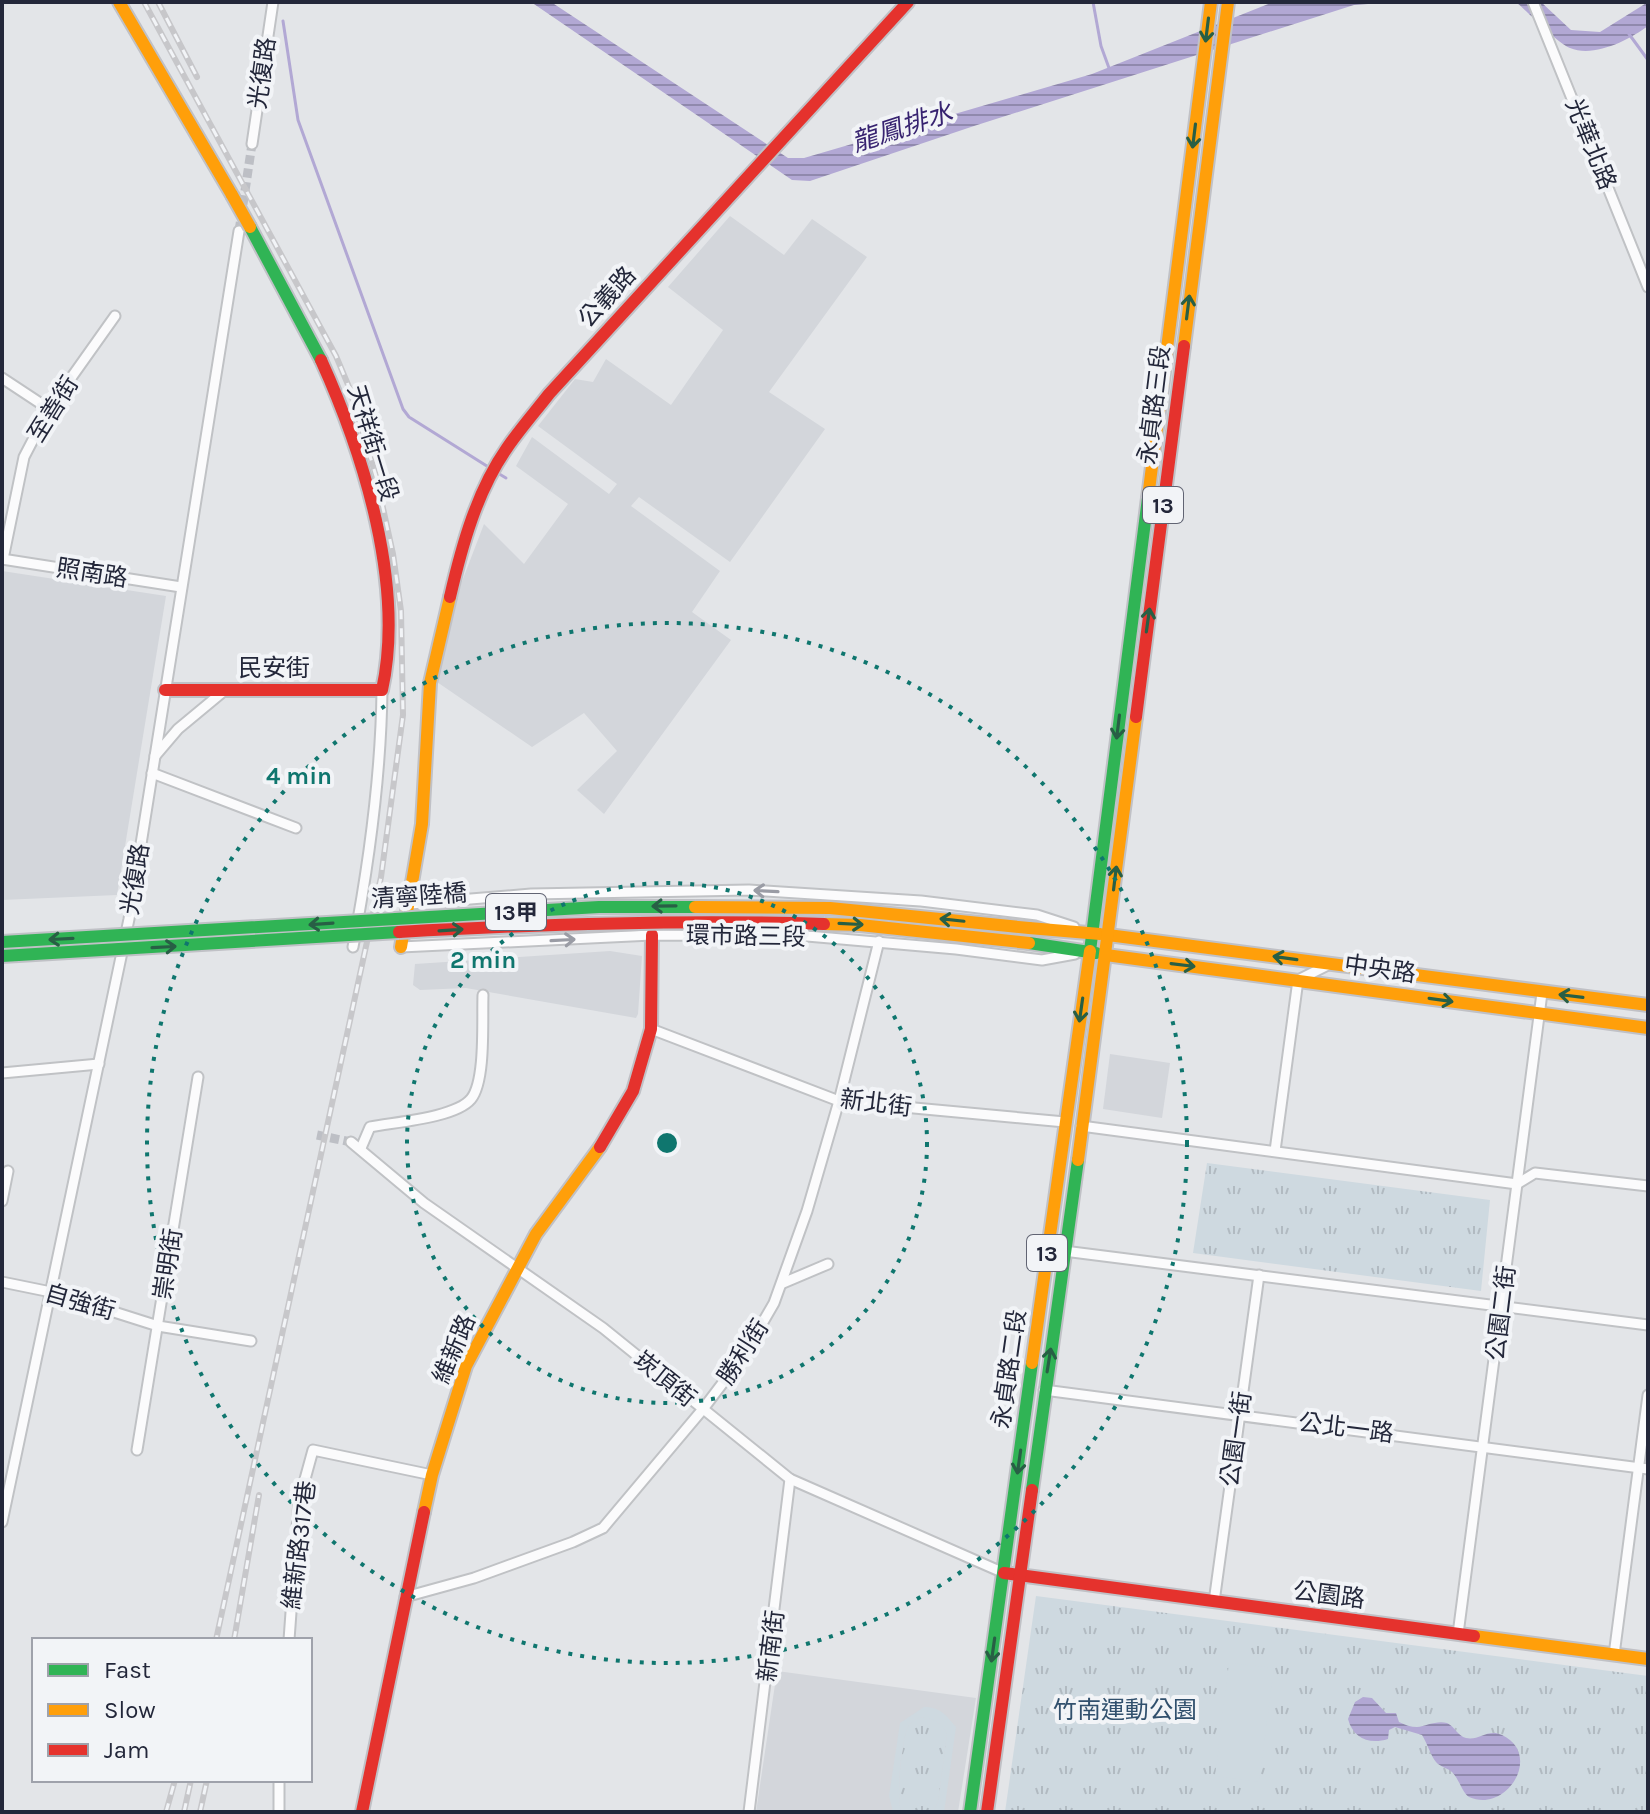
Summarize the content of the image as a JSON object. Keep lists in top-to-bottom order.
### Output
{
  "streets": {
    "main road": [
      "公義路",
      "永貞路三段",
      "天祥街一段",
      "13",
      "民安街",
      "清寧陸橋",
      "13甲",
      "中央路",
      "維新路",
      "永貞路二段",
      "公園路"
    ],
    "street": [
      "光復路",
      "光華北路",
      "至善街",
      "照南路",
      "環市路三段",
      "新北街",
      "崇明街",
      "自強街",
      "公園二街",
      "勝利街",
      "崁頂街",
      "公北一路",
      "公園一街",
      "維新路317巷",
      "新南街"
    ]
  },
  "crossings": [
    ["光復路", "天祥街一段"],
    ["光復路", "照南路"],
    ["光復路", "民安街"],
    ["光復路", "自強街"],
    ["公義路", "環市路三段"],
    ["永貞路三段", "清寧陸橋"],
    ["永貞路三段", "13甲"],
    ["永貞路三段", "環市路三段"],
    ["永貞路三段", "中央路"],
    ["永貞路三段", "永貞路二段"],
    ["至善街", "照南路"],
    ["天祥街一段", "民安街"],
    ["清寧陸橋", "13甲"],
    ["清寧陸橋", "環市路三段"],
    ["清寧陸橋", "永貞路二段"],
    ["13甲", "環市路三段"],
    ["13甲", "中央路"],
    ["13甲", "永貞路二段"],
    ["環市路三段", "維新路"],
    ["環市路三段", "勝利街"],
    ["環市路三段", "永貞路二段"],
    ["中央路", "公園二街"],
    ["中央路", "永貞路二段"],
    ["新北街", "維新路"],
    ["新北街", "勝利街"],
    ["新北街", "永貞路二段"],
    ["崇明街", "自強街"],
    ["公園二街", "公北一路"],
    ["公園二街", "公園路"],
    ["維新路", "勝利街"],
    ["維新路", "崁頂街"],
    ["維新路", "維新路317巷"],
    ["勝利街", "崁頂街"],
    ["永貞路二段", "崁頂街"],
    ["永貞路二段", "公北一路"],
    ["永貞路二段", "公園路"],
    ["崁頂街", "公園路"],
    ["崁頂街", "新南街"],
    ["公北一路", "公園一街"],
    ["公園一街", "公園路"]
  ],
  "water": ["龍鳳排水"],
  "parks": ["竹南運動公園"],
  "legend": ["Fast", "Slow", "Jam"],
  "rings": ["4 min", "2 min"]
}
